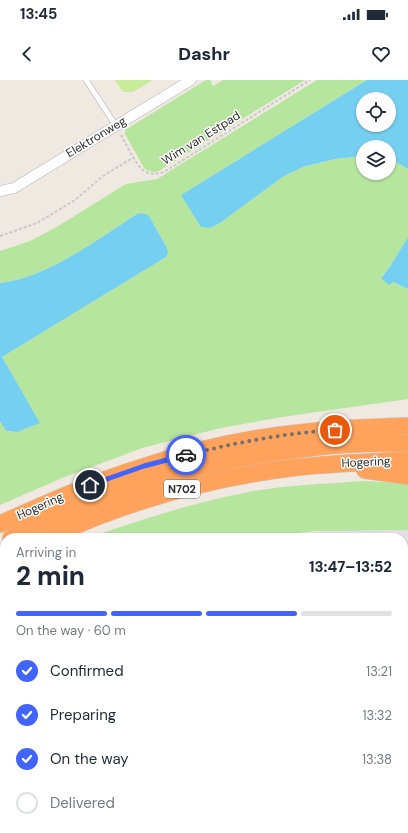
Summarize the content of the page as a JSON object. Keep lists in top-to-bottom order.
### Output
{
  "streets": {
    "highway": ["Hogering", "N702"],
    "street": ["Elektronweg"],
    "path": ["Wim van Estpad"]
  },
  "crossings": [
    ["Elektronweg", "Wim van Estpad"],
    ["Hogering", "N702"]
  ],
  "page": {
    "status": "13:45",
    "header": "Dashr",
    "heading": ["2 min", "Arriving in", "13:47–13:52"],
    "bar": "On the way · 60 m",
    "list": [
      ["Confirmed", "13:21"],
      ["Preparing", "13:32"],
      ["On the way", "13:38"],
      "Delivered"
    ]
  }
}
